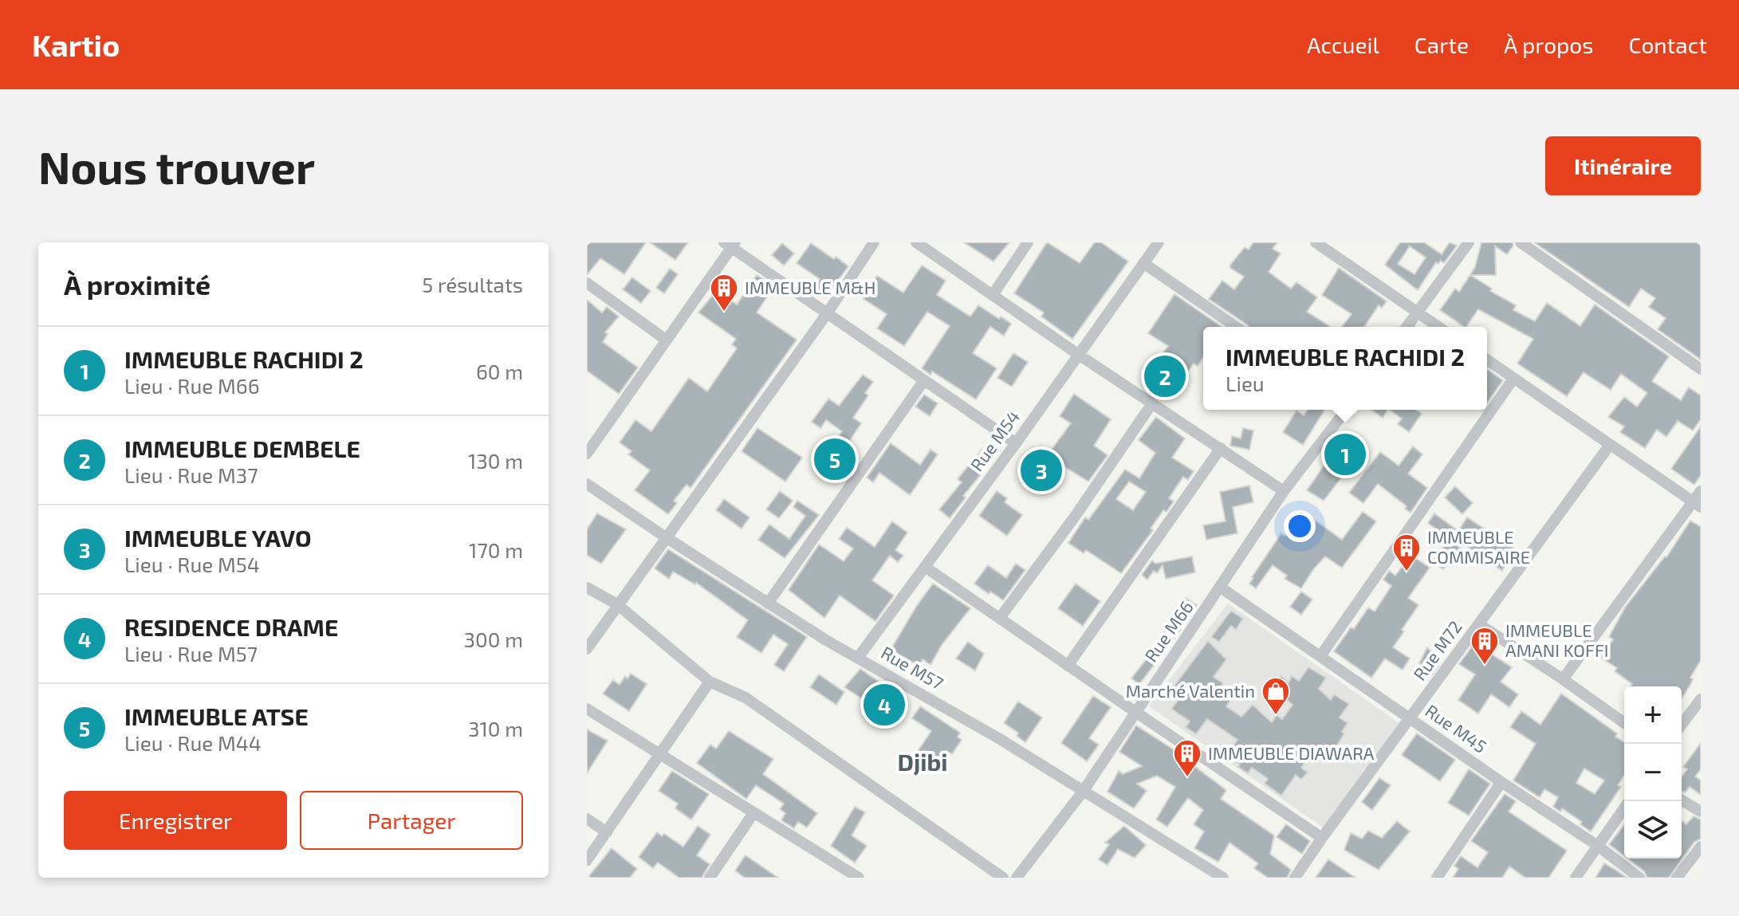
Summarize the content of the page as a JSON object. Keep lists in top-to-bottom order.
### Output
{
  "streets": {
    "street": [
      "Rue M54",
      "Rue M66",
      "Rue M72",
      "Rue M57",
      "Rue M45"
    ]
  },
  "crossings": [
    ["Rue M54", "Rue M57"],
    ["Rue M66", "Rue M57"],
    ["Rue M66", "Rue M45"],
    ["Rue M72", "Rue M45"]
  ],
  "districts": ["Djibi"],
  "places": {
    "building": [
      "IMMEUBLE M&H",
      "IMMEUBLE COMMISAIRE",
      "IMMEUBLE AMANI KOFFI",
      "IMMEUBLE DIAWARA"
    ],
    "shop": ["Marché Valentin"]
  },
  "page": {
    "header": "Kartio",
    "nav": [
      "Accueil",
      "Carte",
      "À propos",
      "Contact"
    ],
    "buttons": [
      "Itinéraire",
      ["Enregistrer", "Partager"]
    ],
    "title": "Nous trouver",
    "heading": ["À proximité", "5 résultats"],
    "list": [
      {
        "mark": "1",
        "name": "IMMEUBLE RACHIDI 2",
        "note": "Lieu · Rue M66",
        "value": "60 m"
      },
      {
        "mark": "2",
        "name": "IMMEUBLE DEMBELE",
        "note": "Lieu · Rue M37",
        "value": "130 m"
      },
      {
        "mark": "3",
        "name": "IMMEUBLE YAVO",
        "note": "Lieu · Rue M54",
        "value": "170 m"
      },
      {
        "mark": "4",
        "name": "RESIDENCE DRAME",
        "note": "Lieu · Rue M57",
        "value": "300 m"
      },
      {
        "mark": "5",
        "name": "IMMEUBLE ATSE",
        "note": "Lieu · Rue M44",
        "value": "310 m"
      }
    ],
    "popup": ["IMMEUBLE RACHIDI 2", "Lieu"],
    "pins": [
      "2",
      "1",
      "5",
      "3",
      "4"
    ],
    "map_buttons": ["+", "−"]
  }
}
